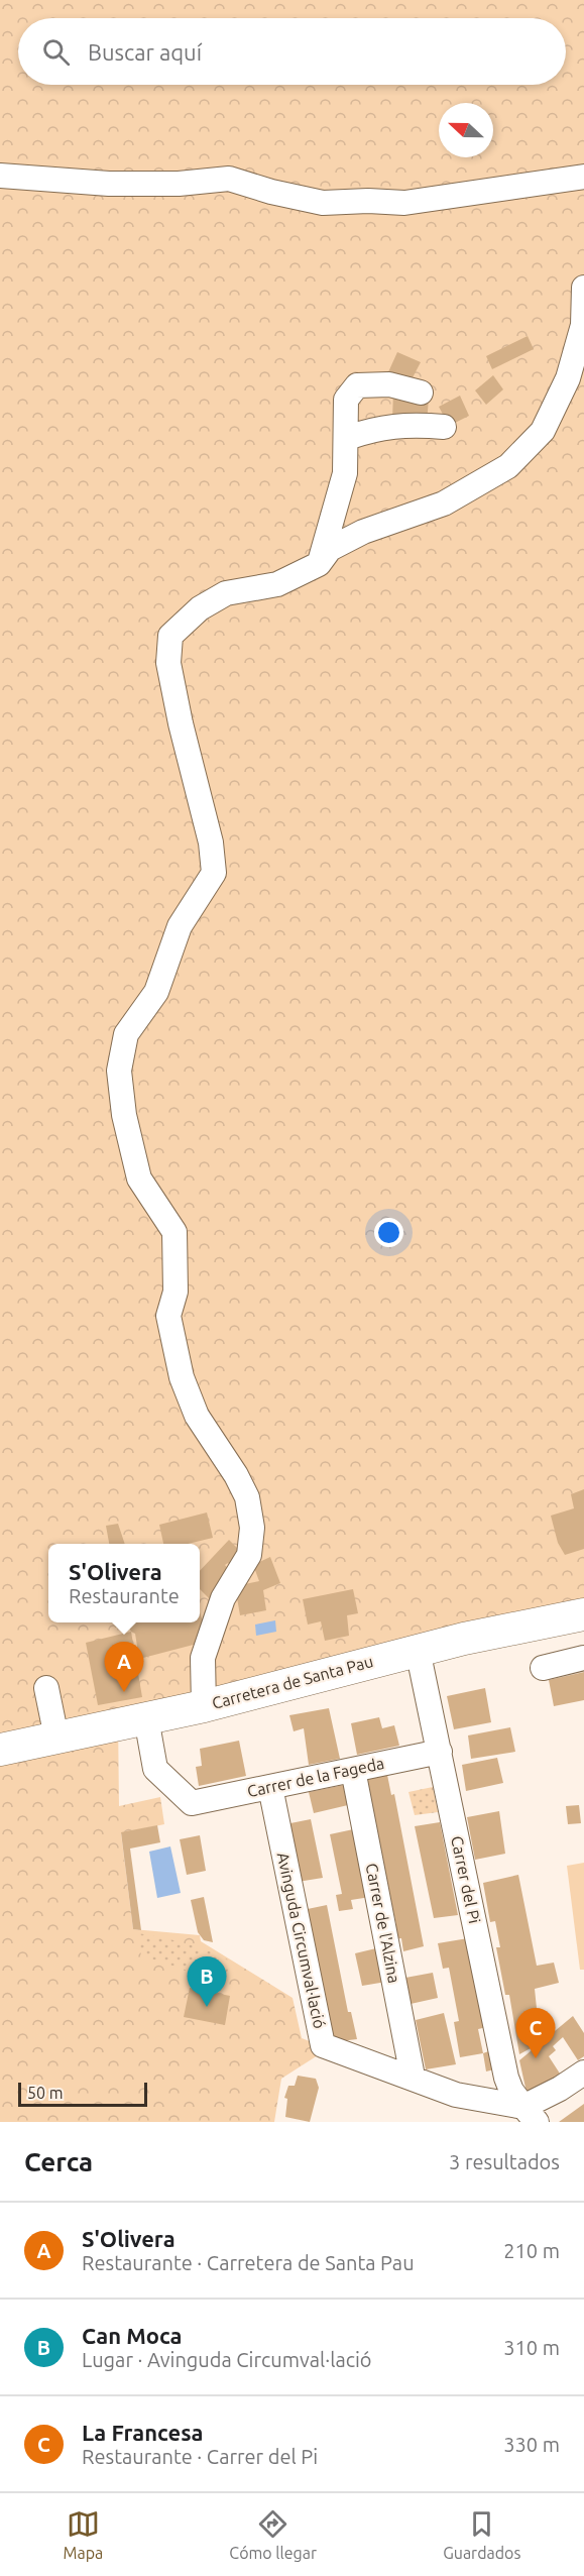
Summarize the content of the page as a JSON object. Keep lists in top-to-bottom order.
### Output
{
  "streets": {
    "main road": ["Carretera de Santa Pau"],
    "street": [
      "Carrer de la Fageda",
      "Carrer del Pi",
      "Carrer de l'Alzina",
      "Avinguda Circumval·lació"
    ]
  },
  "crossings": [
    ["Carretera de Santa Pau", "Carrer de la Fageda"],
    ["Carretera de Santa Pau", "Carrer del Pi"],
    ["Carrer de la Fageda", "Carrer del Pi"],
    ["Carrer de la Fageda", "Carrer de l'Alzina"],
    ["Carrer de la Fageda", "Avinguda Circumval·lació"],
    ["Carrer del Pi", "Avinguda Circumval·lació"],
    ["Carrer de l'Alzina", "Avinguda Circumval·lació"]
  ],
  "scale_bar": "50 m",
  "north": "left",
  "page": {
    "search": "Buscar aquí",
    "popup": ["S'Olivera", "Restaurante"],
    "pins": ["A", "B", "C"],
    "scale": "50 m",
    "heading": ["Cerca", "3 resultados"],
    "list": [
      {
        "mark": "A",
        "name": "S'Olivera",
        "note": "Restaurante · Carretera de Santa Pau",
        "value": "210 m"
      },
      {
        "mark": "B",
        "name": "Can Moca",
        "note": "Lugar · Avinguda Circumval·lació",
        "value": "310 m"
      },
      {
        "mark": "C",
        "name": "La Francesa",
        "note": "Restaurante · Carrer del Pi",
        "value": "330 m"
      }
    ],
    "nav": ["Mapa", "Cómo llegar", "Guardados"]
  }
}
